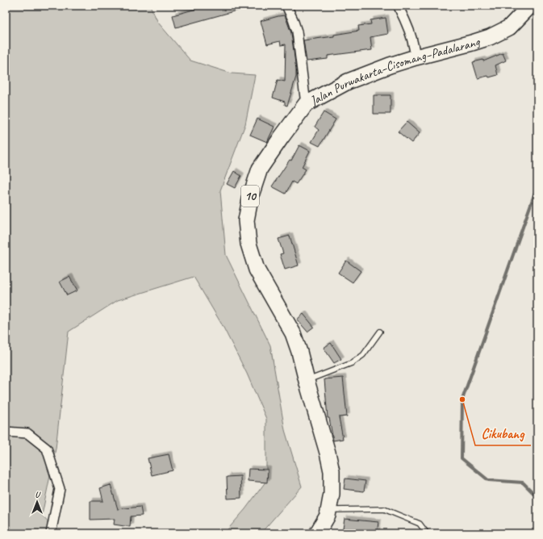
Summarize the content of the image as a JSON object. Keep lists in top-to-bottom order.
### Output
{
  "streets": {
    "highway": ["Jalan Purwakarta–Cisomang–Padalarang", "10"]
  },
  "places": ["Cikubang"],
  "north": "top"
}
